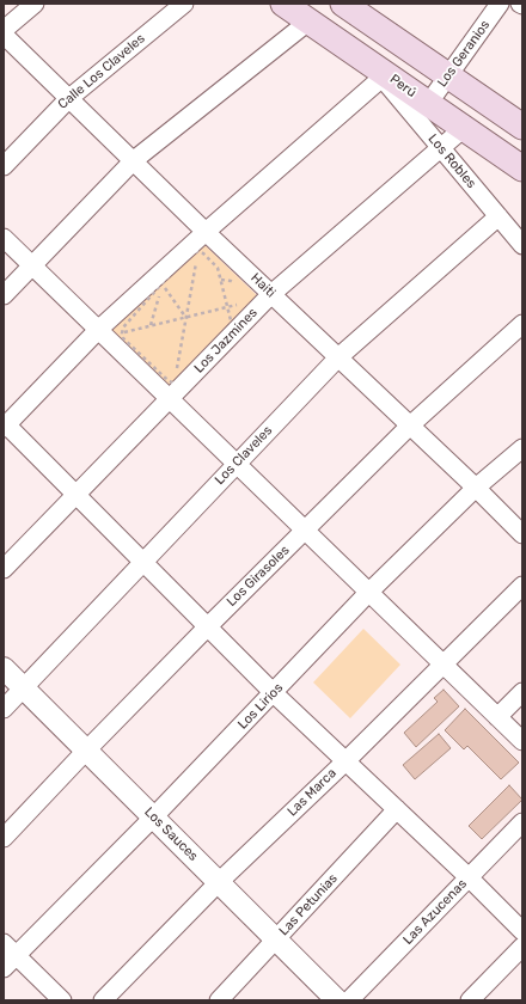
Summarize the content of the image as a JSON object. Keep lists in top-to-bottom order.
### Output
{
  "streets": {
    "main road": ["Perú"],
    "street": [
      "Los Geranios",
      "Calle Los Claveles",
      "Los Robles",
      "Haiti",
      "Los Jazmines",
      "Los Claveles",
      "Los Girasoles",
      "Los Lirios",
      "Las Marca",
      "Los Sauces",
      "Las Petunias",
      "Las Azucenas"
    ]
  },
  "crossings": [
    ["Los Geranios", "Perú"],
    ["Calle Los Claveles", "Haiti"],
    ["Perú", "Los Robles"],
    ["Perú", "Los Jazmines"],
    ["Los Robles", "Los Jazmines"],
    ["Los Robles", "Los Claveles"],
    ["Haiti", "Los Jazmines"],
    ["Haiti", "Los Claveles"],
    ["Haiti", "Los Girasoles"],
    ["Haiti", "Los Lirios"],
    ["Los Claveles", "Los Sauces"],
    ["Los Girasoles", "Los Sauces"],
    ["Los Lirios", "Los Sauces"],
    ["Las Marca", "Los Sauces"],
    ["Los Sauces", "Las Petunias"]
  ]
}
